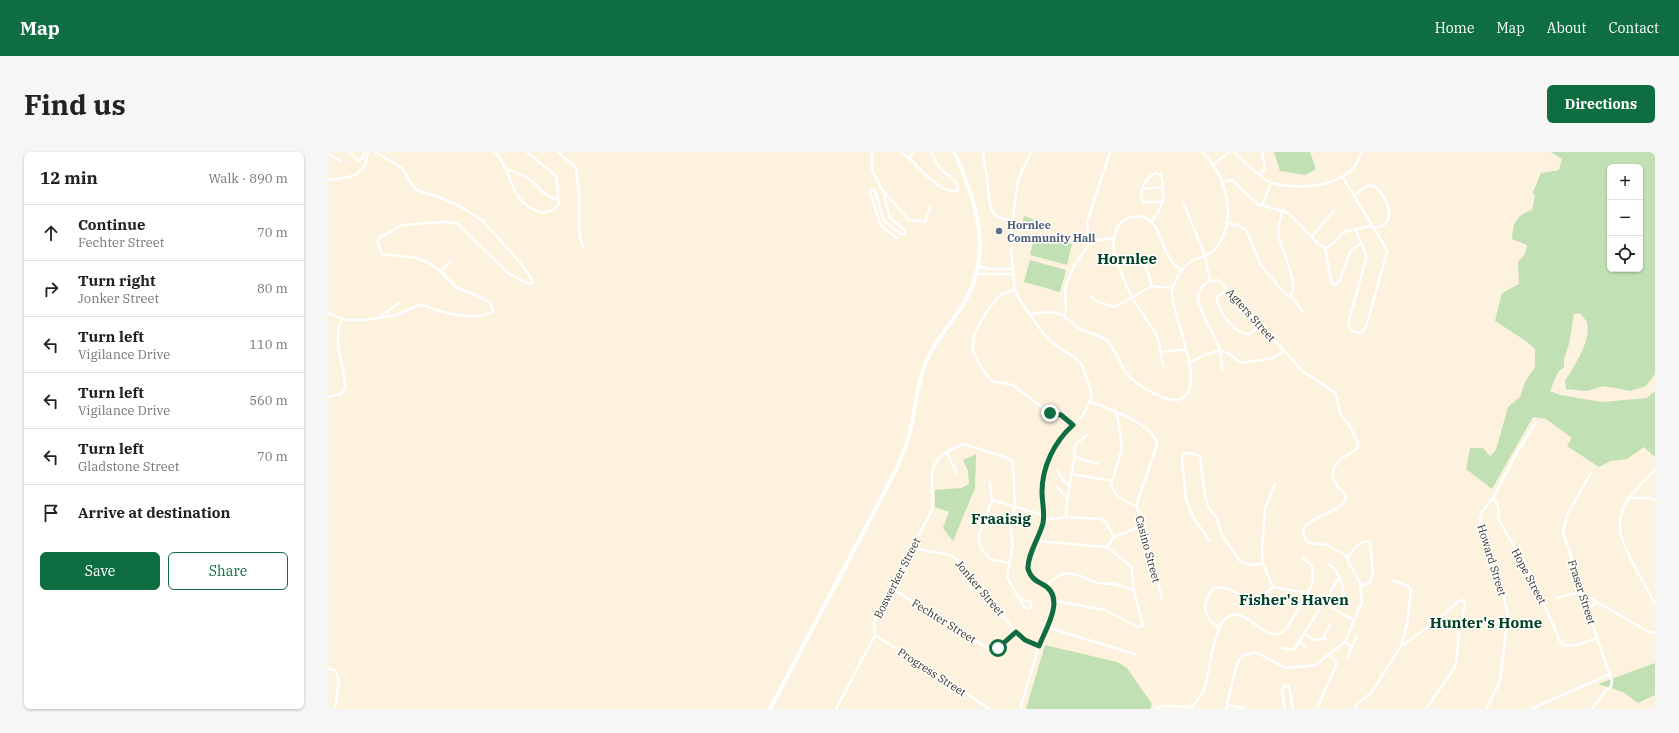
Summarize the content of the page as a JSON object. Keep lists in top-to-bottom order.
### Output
{
  "streets": {
    "street": [
      "Agters Street",
      "Casino Street",
      "Howard Street",
      "Hope Street",
      "Boswerker Street",
      "Jonker Street",
      "Fraser Street",
      "Fechter Street",
      "Progress Street"
    ]
  },
  "crossings": [
    ["Howard Street", "Hope Street"],
    ["Hope Street", "Fraser Street"],
    ["Boswerker Street", "Jonker Street"],
    ["Boswerker Street", "Fechter Street"],
    ["Boswerker Street", "Progress Street"],
    ["Jonker Street", "Fechter Street"]
  ],
  "districts": [
    "Hornlee",
    "Fraaisig",
    "Fisher's Haven",
    "Hunter's Home"
  ],
  "places": ["Hornlee Community Hall"],
  "page": {
    "header": "Map",
    "nav": [
      "Home",
      "Map",
      "About",
      "Contact"
    ],
    "buttons": [
      "Directions",
      ["Save", "Share"]
    ],
    "title": "Find us",
    "heading": ["12 min", "Walk · 890 m"],
    "map_buttons": ["+", "−"],
    "list": [
      ["Continue", "Fechter Street", "70 m"],
      ["Turn right", "Jonker Street", "80 m"],
      ["Turn left", "Vigilance Drive", "110 m"],
      ["Turn left", "Vigilance Drive", "560 m"],
      ["Turn left", "Gladstone Street", "70 m"],
      "Arrive at destination"
    ]
  }
}
